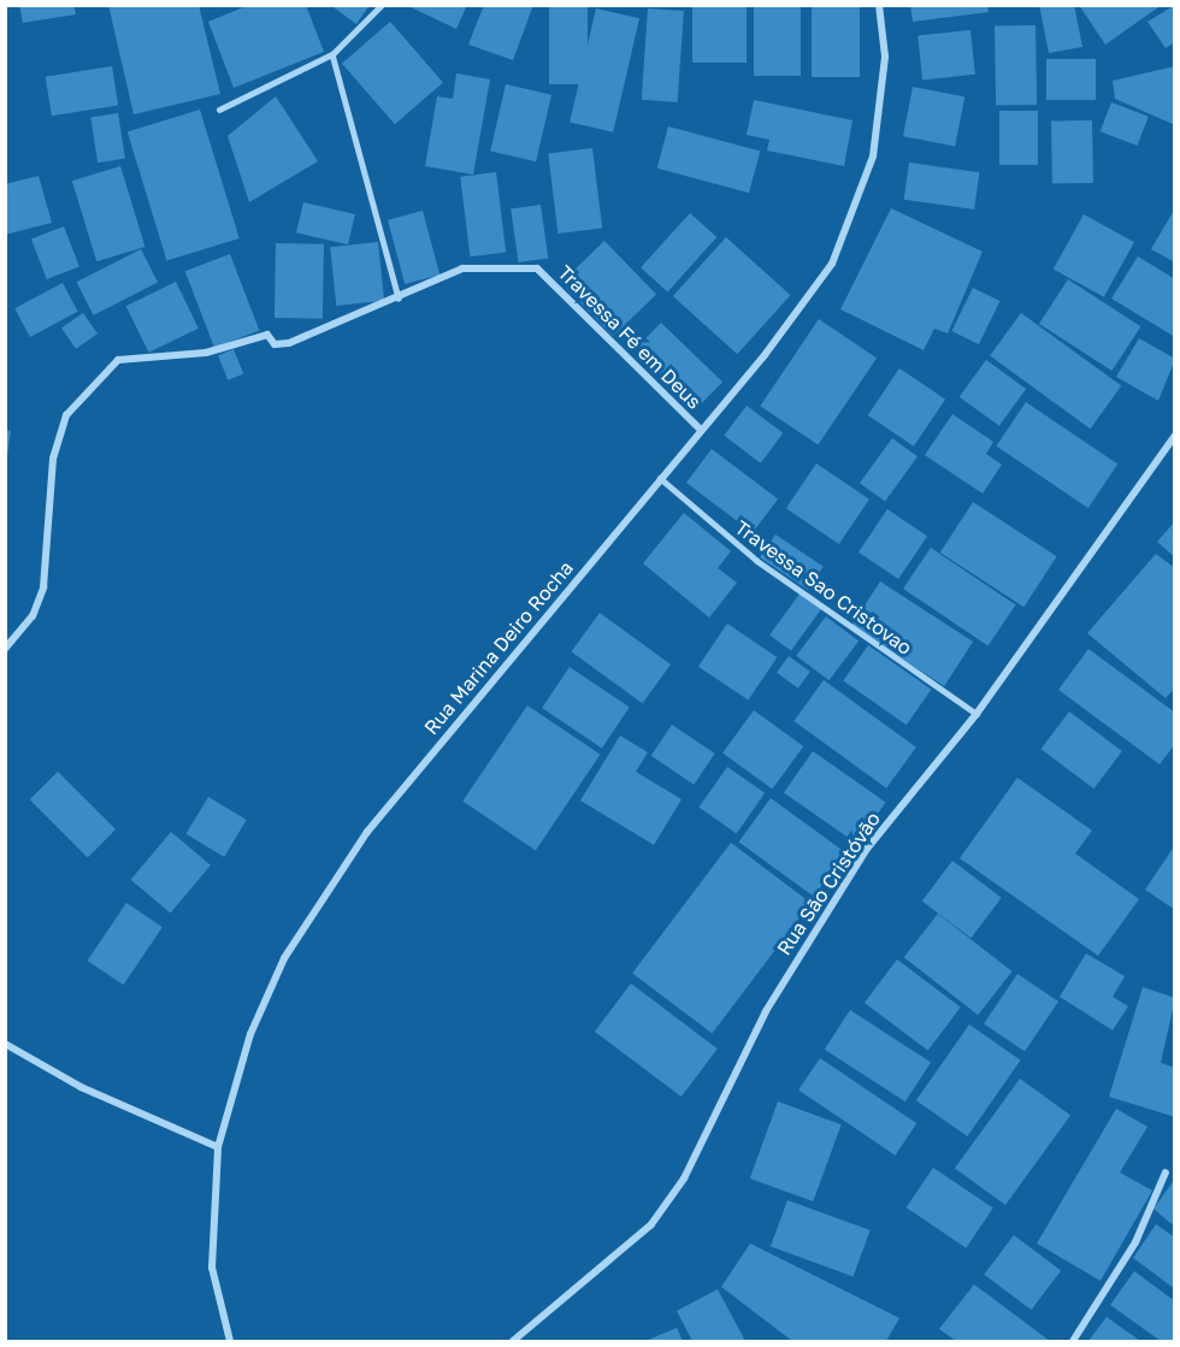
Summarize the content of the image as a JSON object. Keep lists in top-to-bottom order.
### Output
{
  "streets": {
    "street": ["Travessa Fé em Deus", "Rua Marina Deiro Rocha", "Rua São Cristóvão"],
    "lane": ["Travessa Sao Cristovao"]
  },
  "crossings": [
    ["Travessa Fé em Deus", "Rua Marina Deiro Rocha"],
    ["Travessa Sao Cristovao", "Rua Marina Deiro Rocha"],
    ["Travessa Sao Cristovao", "Rua São Cristóvão"]
  ]
}
